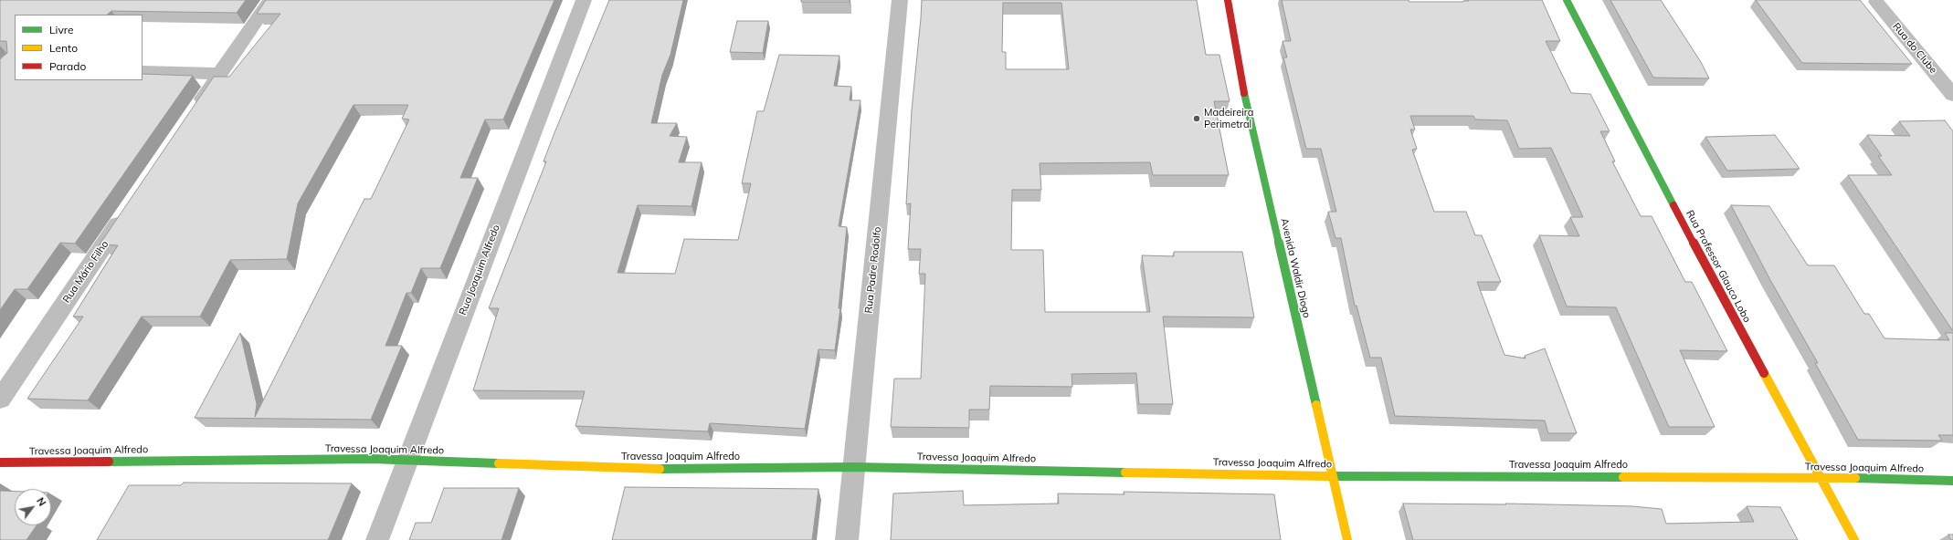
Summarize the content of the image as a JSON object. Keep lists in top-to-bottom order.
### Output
{
  "streets": {
    "street": [
      "Rua do Clube",
      "Rua Professor Glauco Lobo",
      "Avenida Waldir Diogo",
      "Rua Joaquim Alfredo",
      "Rua Padre Rodolfo",
      "Rua Mário Filho",
      "Travessa Joaquim Alfredo"
    ]
  },
  "crossings": [
    ["Rua Professor Glauco Lobo", "Travessa Joaquim Alfredo"],
    ["Avenida Waldir Diogo", "Travessa Joaquim Alfredo"],
    ["Rua Joaquim Alfredo", "Travessa Joaquim Alfredo"],
    ["Rua Padre Rodolfo", "Travessa Joaquim Alfredo"]
  ],
  "places": ["Madeireira Perimetral"],
  "legend": ["Livre", "Lento", "Parado"],
  "north": "top right"
}
